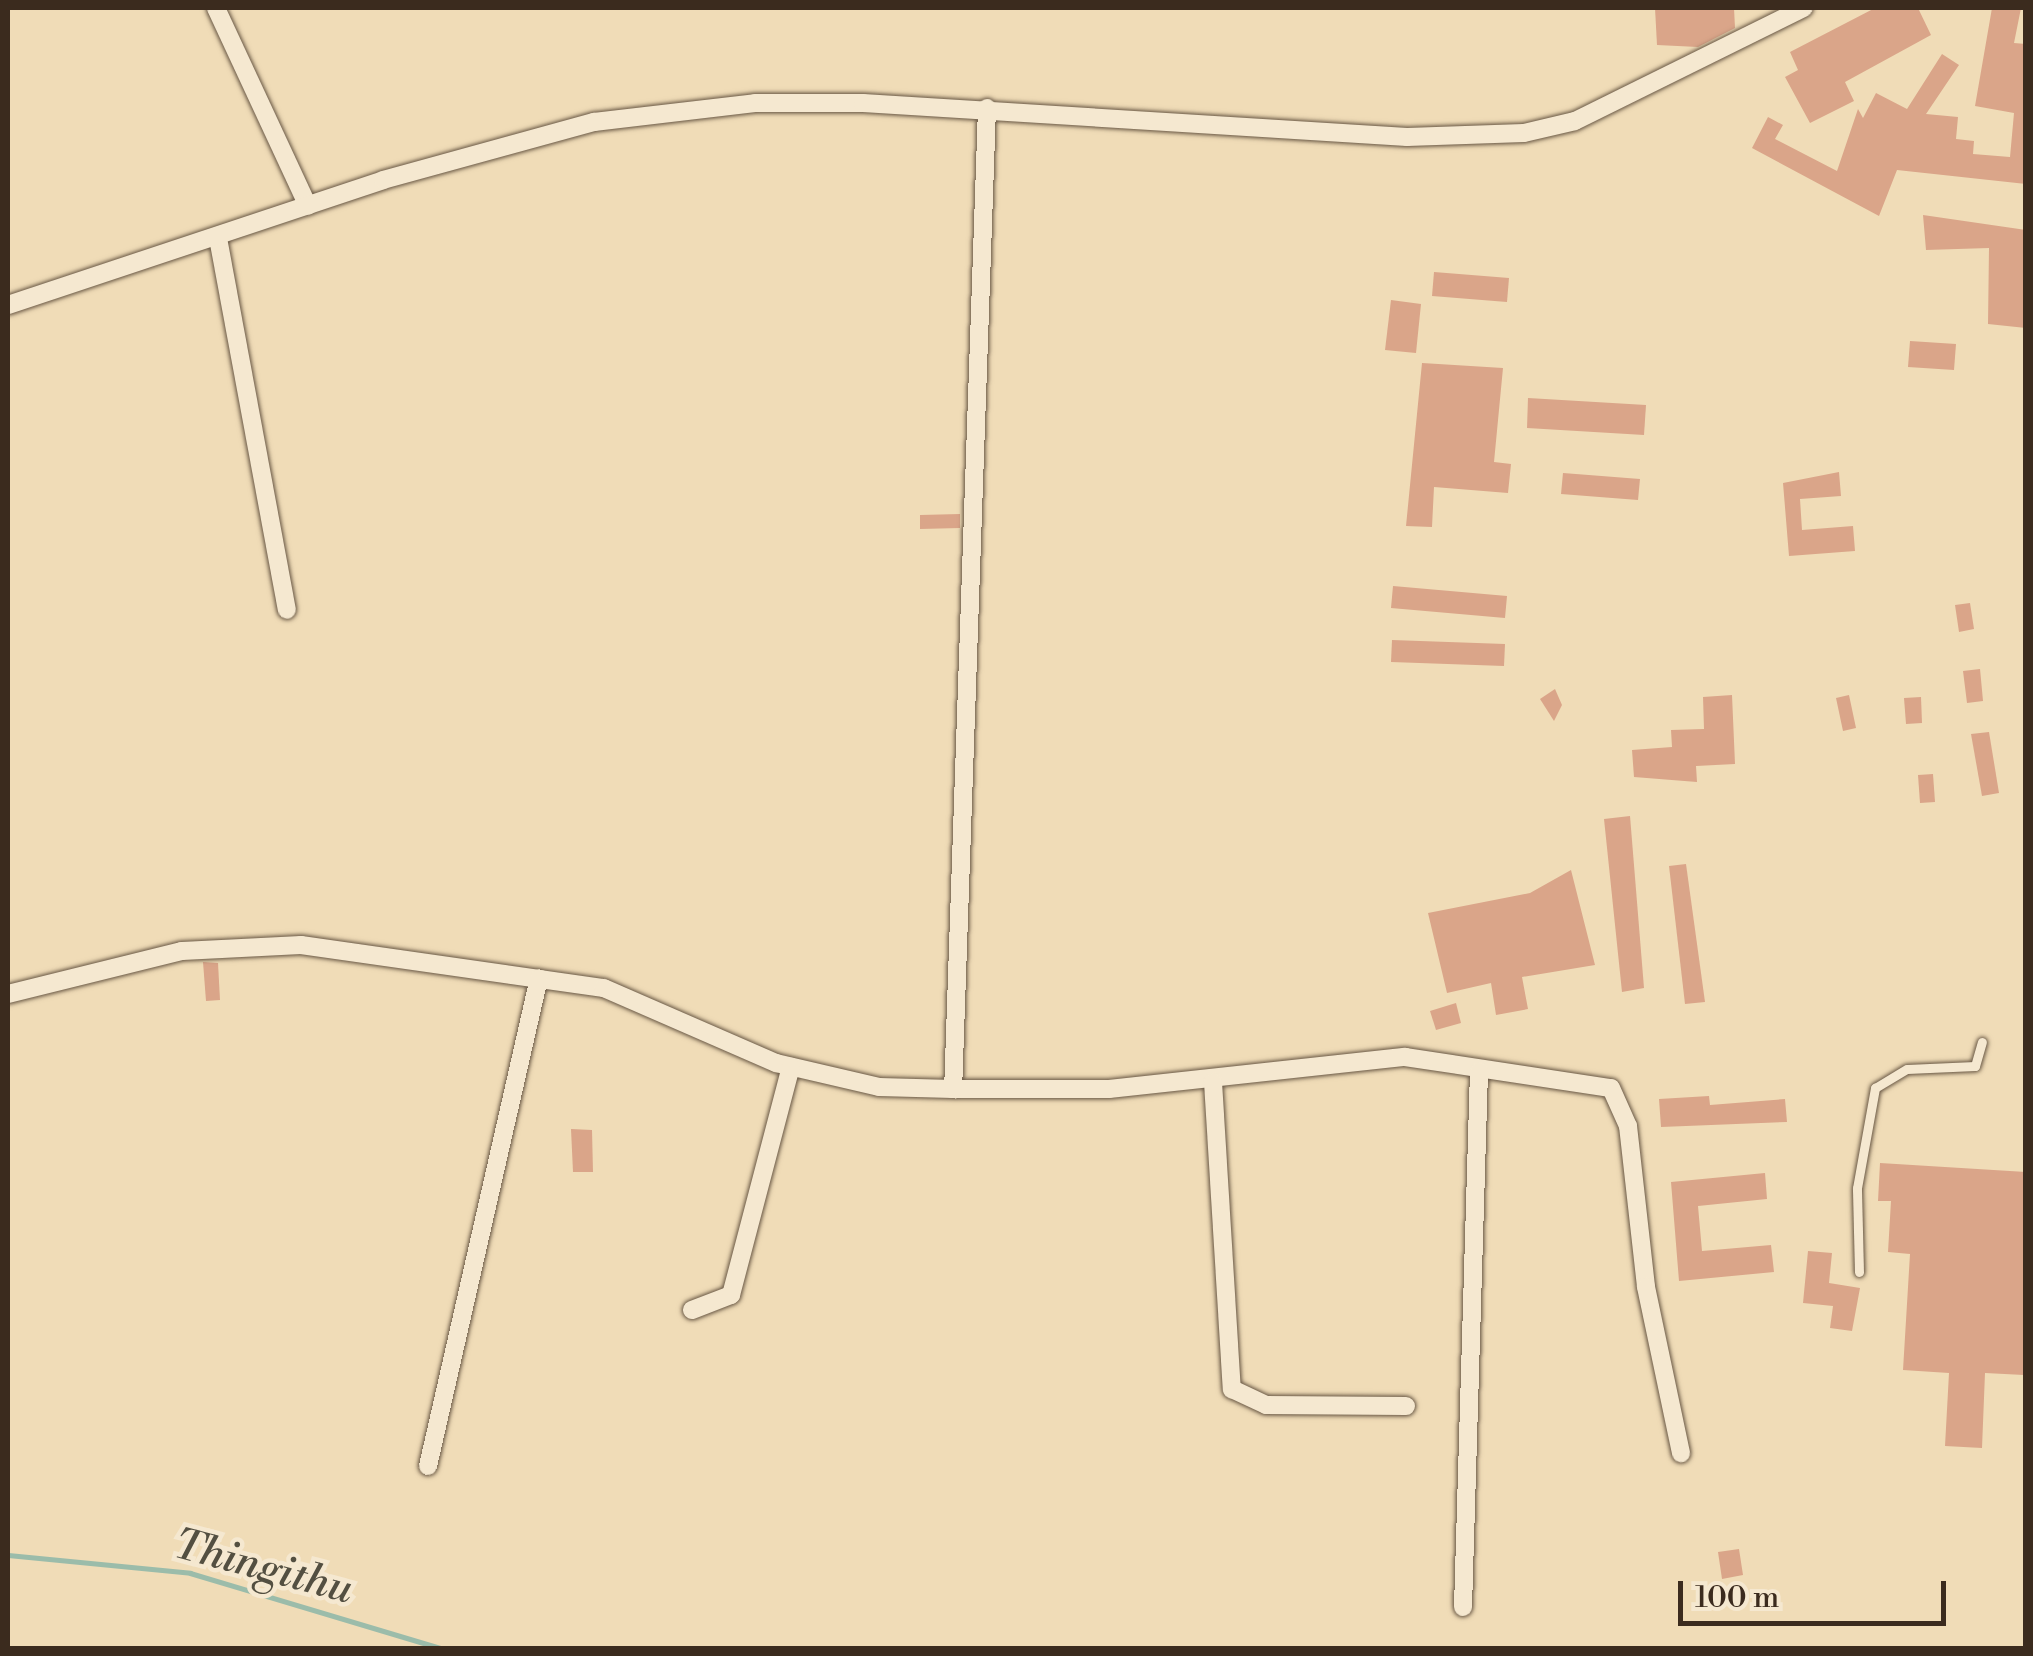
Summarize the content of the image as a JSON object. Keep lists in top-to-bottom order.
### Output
{
  "water": ["Thingithu"],
  "scale_bar": "100 m"
}
